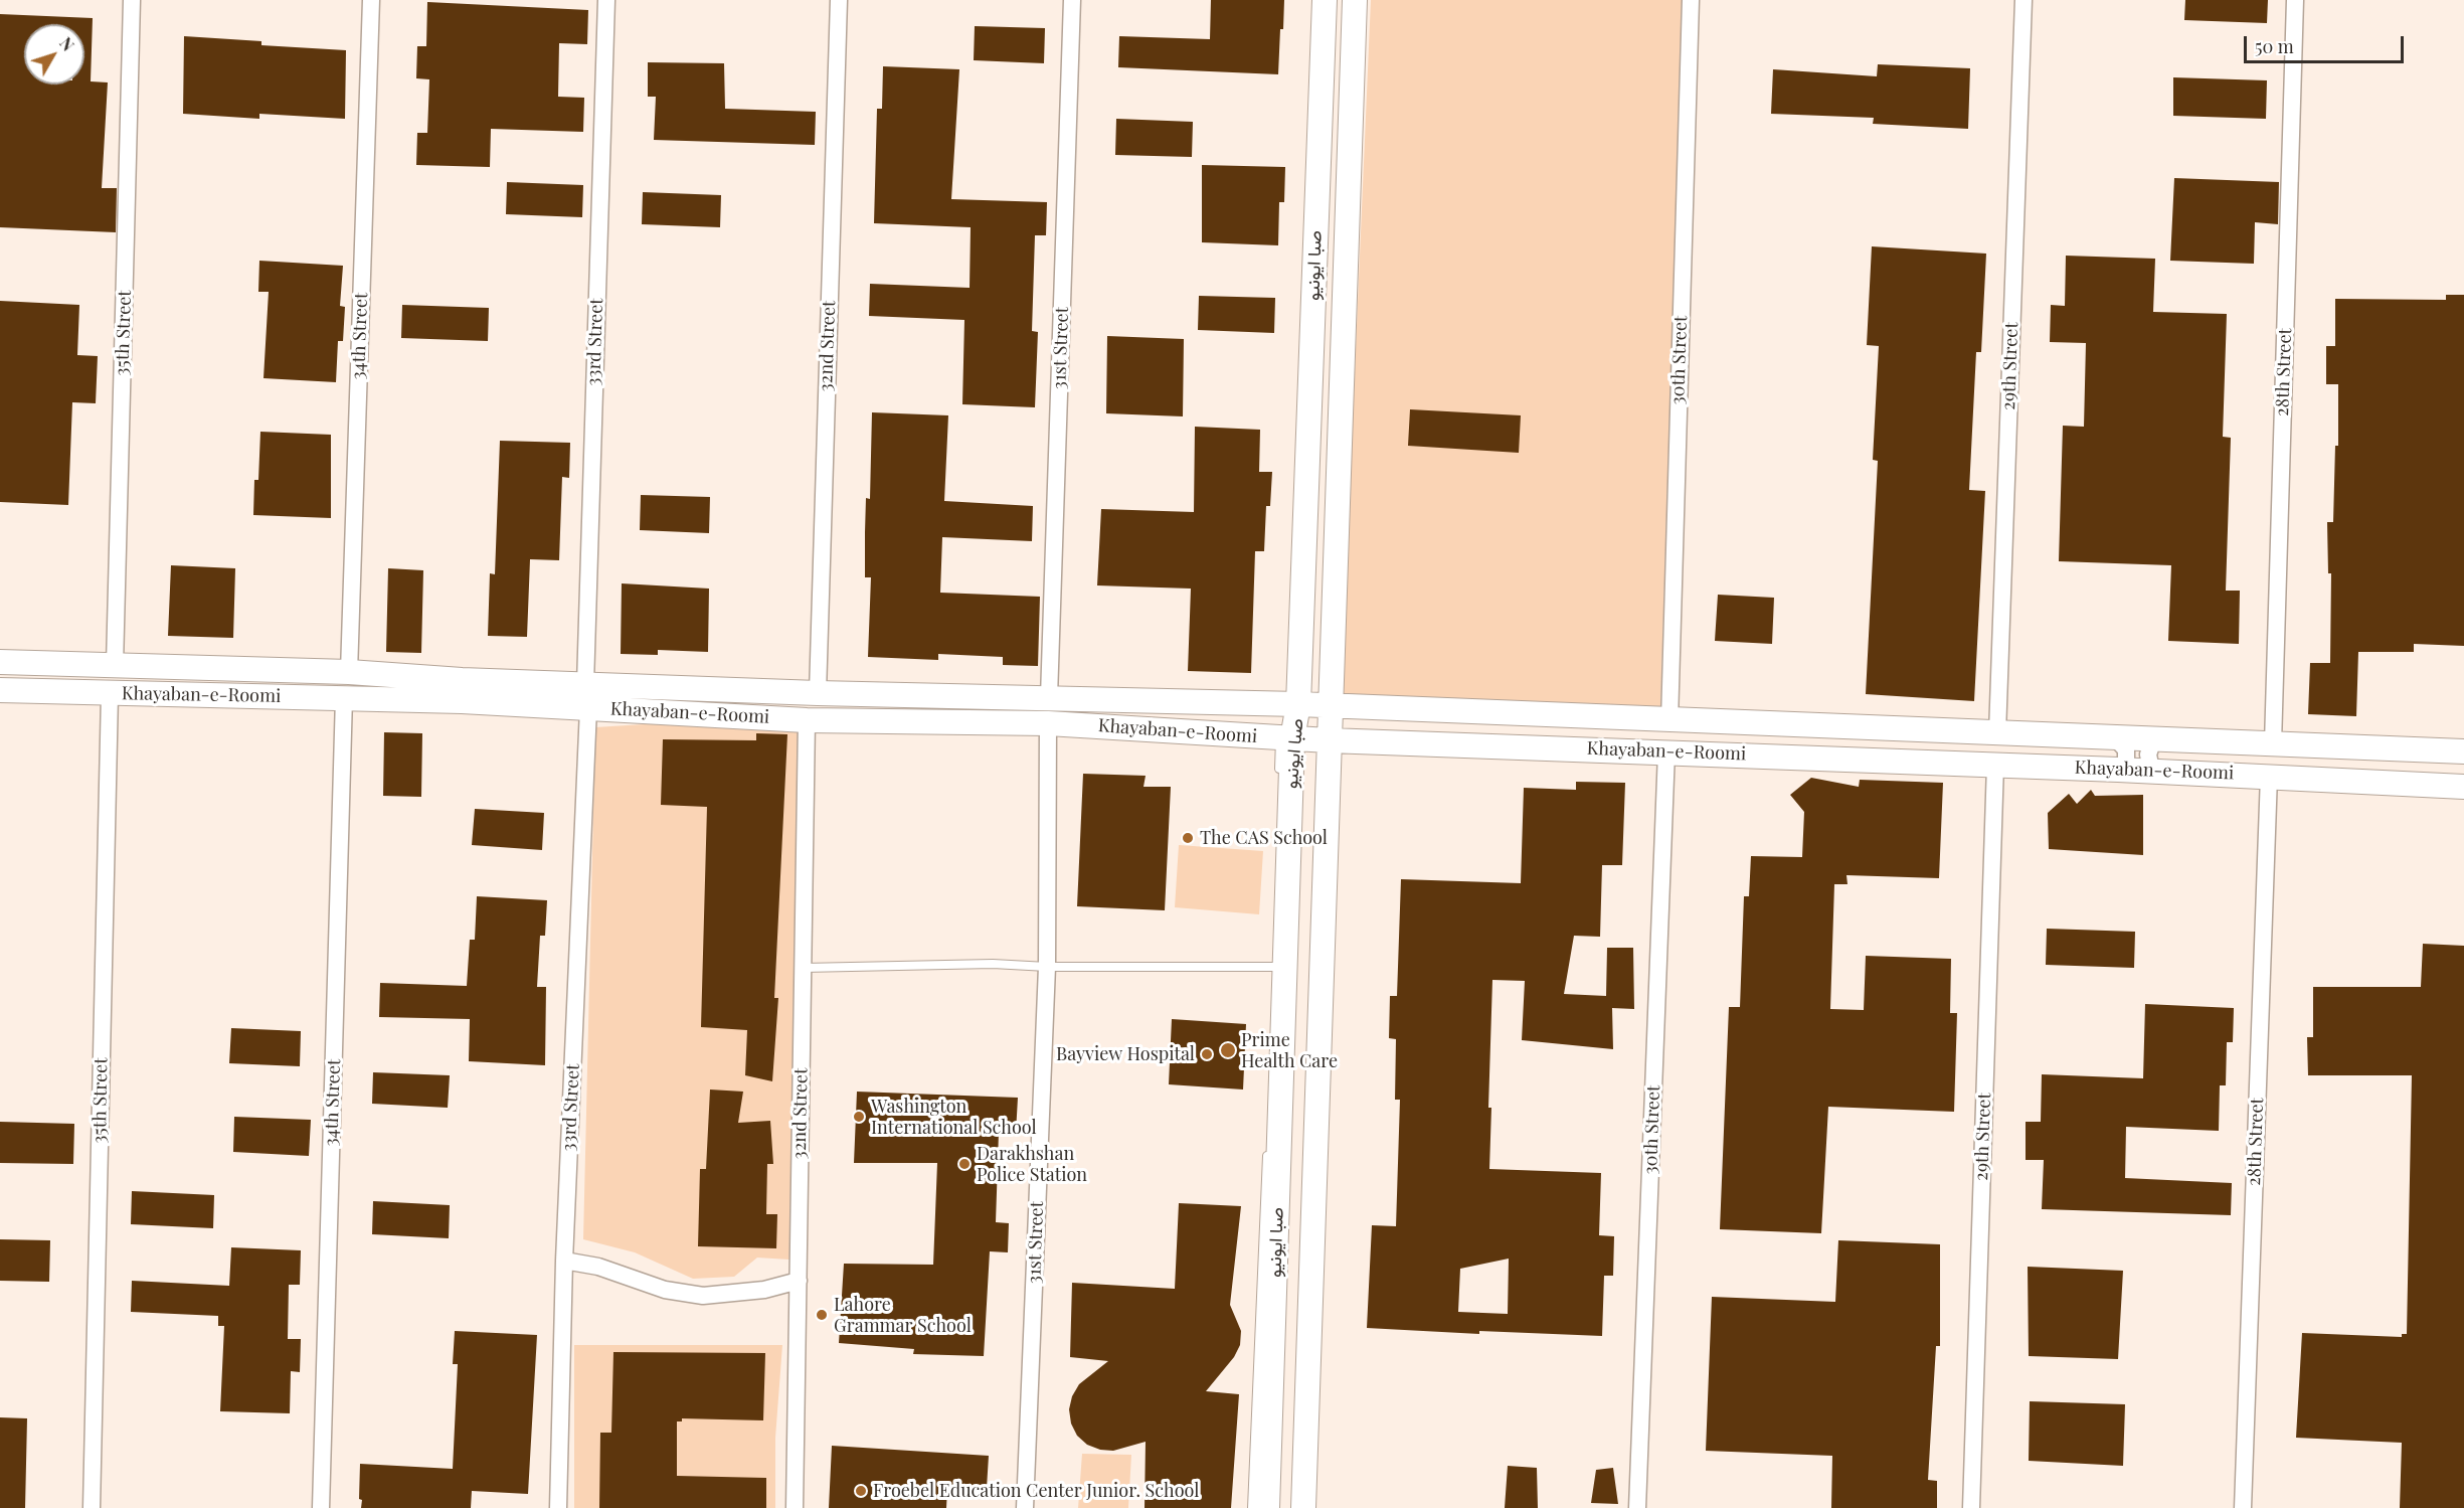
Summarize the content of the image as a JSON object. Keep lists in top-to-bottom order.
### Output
{
  "streets": {
    "street": [
      "صبا ایونیو",
      "35th Street",
      "34th Street",
      "33rd Street",
      "32nd Street",
      "31st Street",
      "30th Street",
      "29th Street",
      "28th Street",
      "Khayaban-e-Roomi"
    ]
  },
  "crossings": [
    ["صبا ایونیو", "Khayaban-e-Roomi"],
    ["35th Street", "Khayaban-e-Roomi"],
    ["34th Street", "Khayaban-e-Roomi"],
    ["33rd Street", "Khayaban-e-Roomi"],
    ["32nd Street", "Khayaban-e-Roomi"],
    ["31st Street", "Khayaban-e-Roomi"],
    ["30th Street", "Khayaban-e-Roomi"],
    ["29th Street", "Khayaban-e-Roomi"],
    ["28th Street", "Khayaban-e-Roomi"]
  ],
  "places": [
    "The CAS School",
    "Prime Health Care",
    "Bayview Hospital",
    "Washington International School",
    "Darakhshan Police Station",
    "Lahore Grammar School",
    "Froebel Education Center Junior. School"
  ],
  "scale_bar": "50 m",
  "north": "top right"
}
